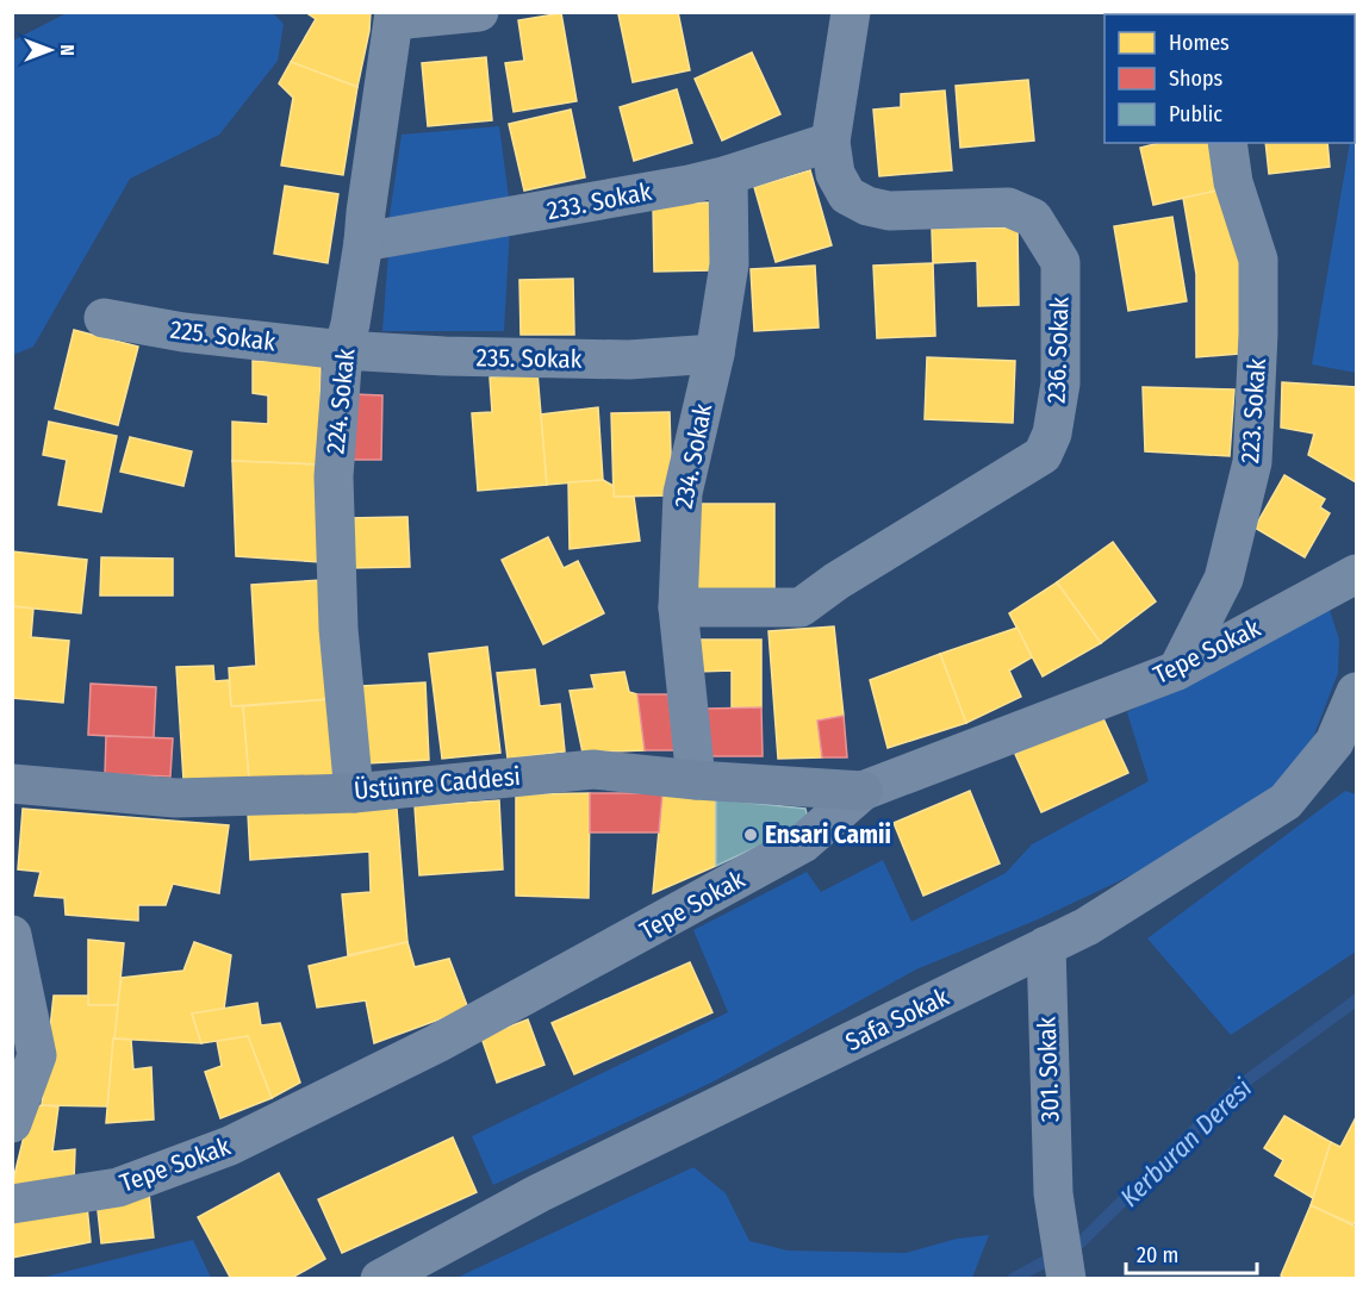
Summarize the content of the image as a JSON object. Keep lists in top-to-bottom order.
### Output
{
  "streets": {
    "street": [
      "233. Sokak",
      "225. Sokak",
      "236. Sokak",
      "235. Sokak",
      "224. Sokak",
      "223. Sokak",
      "234. Sokak",
      "Tepe Sokak",
      "Üstünre Caddesi",
      "Safa Sokak",
      "301. Sokak"
    ]
  },
  "crossings": [
    ["233. Sokak", "236. Sokak"],
    ["233. Sokak", "224. Sokak"],
    ["233. Sokak", "234. Sokak"],
    ["225. Sokak", "235. Sokak"],
    ["225. Sokak", "224. Sokak"],
    ["236. Sokak", "234. Sokak"],
    ["235. Sokak", "224. Sokak"],
    ["235. Sokak", "234. Sokak"],
    ["224. Sokak", "Üstünre Caddesi"],
    ["223. Sokak", "Tepe Sokak"],
    ["234. Sokak", "Üstünre Caddesi"],
    ["Tepe Sokak", "Üstünre Caddesi"],
    ["Safa Sokak", "301. Sokak"]
  ],
  "water": ["Kerburan Deresi"],
  "places": ["Ensari Camii"],
  "legend": ["Homes", "Shops", "Public"],
  "scale_bar": "20 m",
  "north": "right"
}
